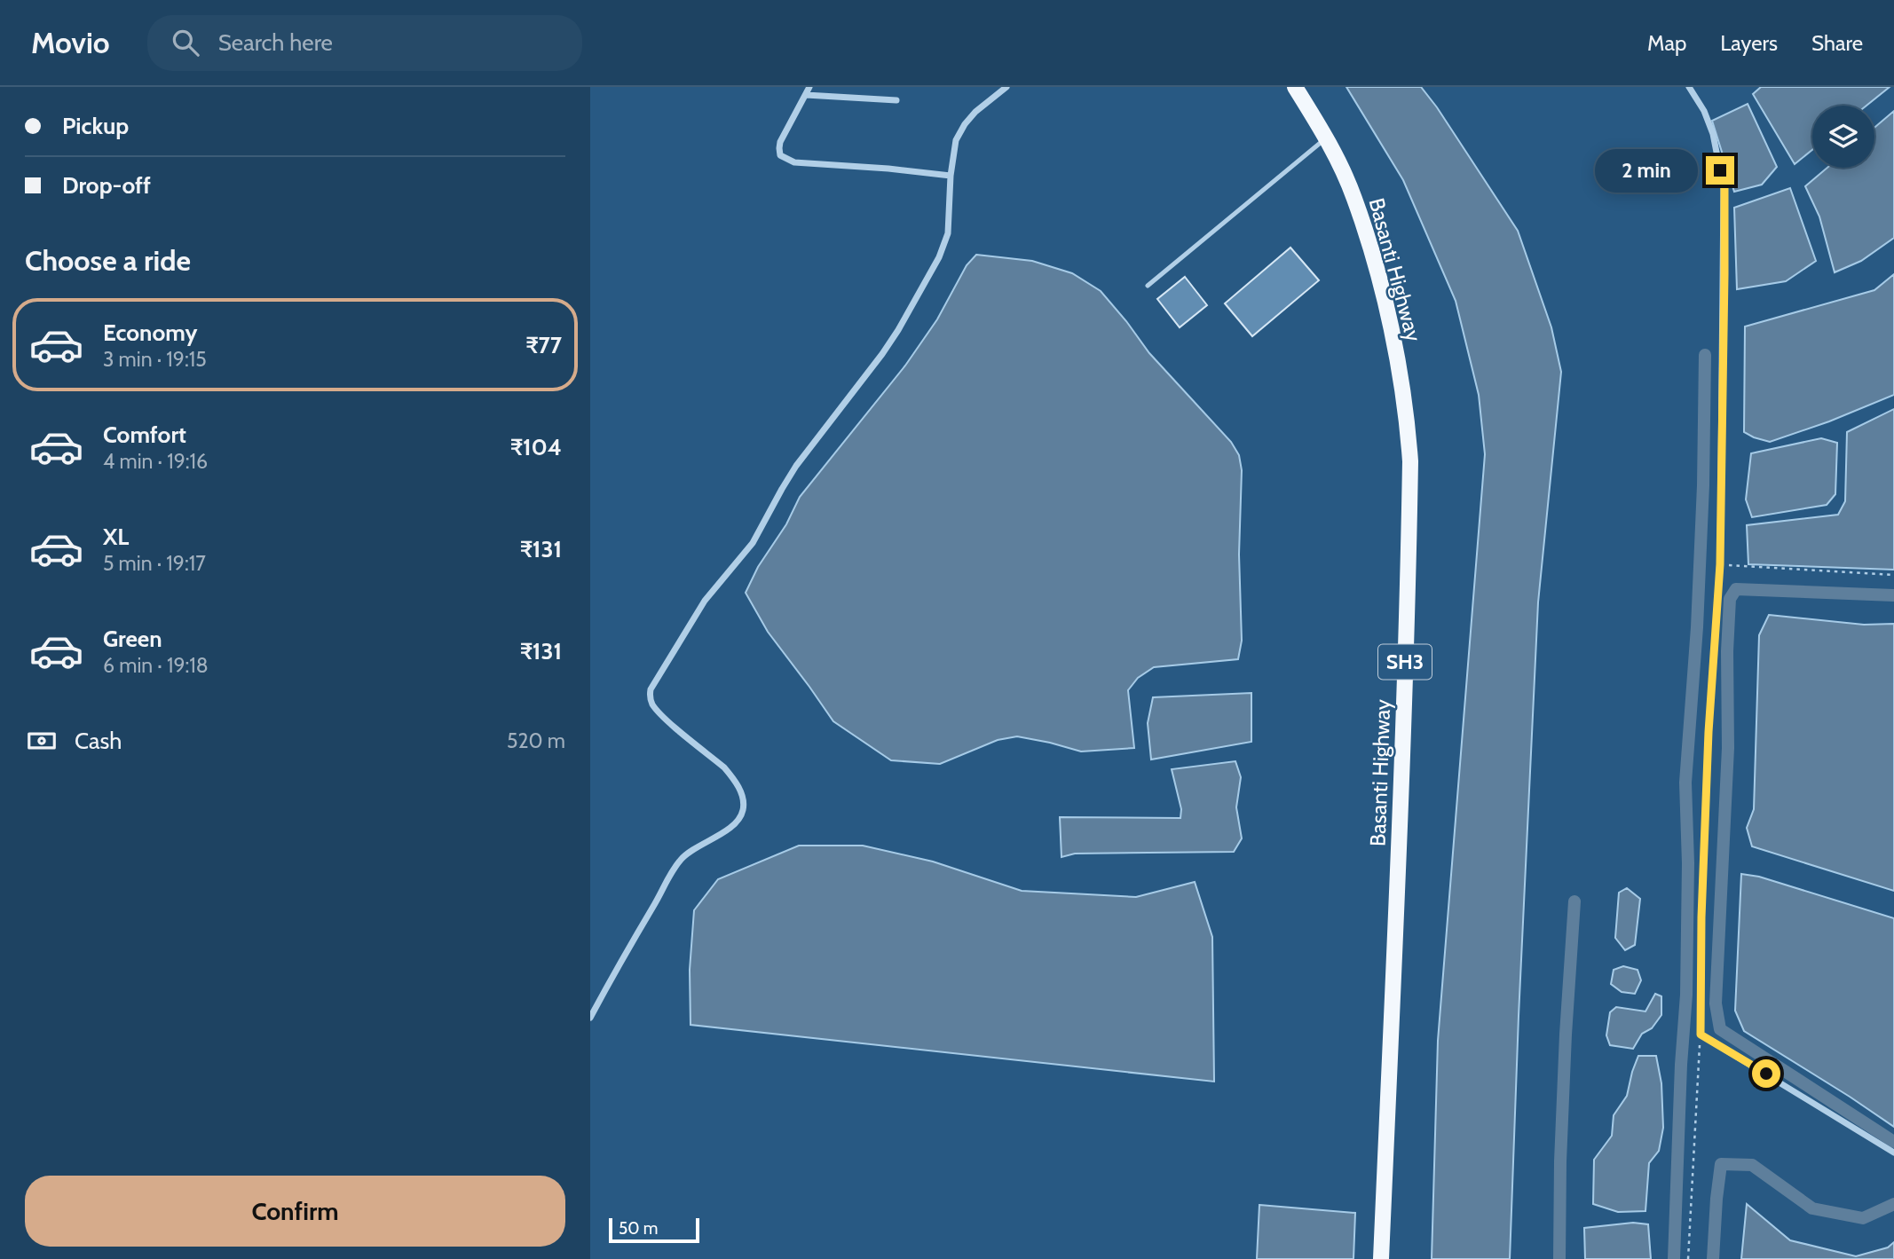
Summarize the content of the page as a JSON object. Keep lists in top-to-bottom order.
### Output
{
  "streets": {
    "main road": ["Basanti Highway", "SH3"]
  },
  "scale_bar": "50 m",
  "page": {
    "header": "Movio",
    "search": "Search here",
    "nav": ["Map", "Layers", "Share"],
    "banner": ["Pickup", "Drop-off"],
    "bubble": "2 min",
    "heading": "Choose a ride",
    "list": [
      {
        "name": "Economy",
        "note": "3 min · 19:15",
        "value": "₹77"
      },
      {
        "name": "Comfort",
        "note": "4 min · 19:16",
        "value": "₹104"
      },
      {
        "name": "XL",
        "note": "5 min · 19:17",
        "value": "₹131"
      },
      {
        "name": "Green",
        "note": "6 min · 19:18",
        "value": "₹131"
      }
    ],
    "pay": ["Cash", "520 m"],
    "buttons": "Confirm",
    "scale": "50 m"
  }
}
